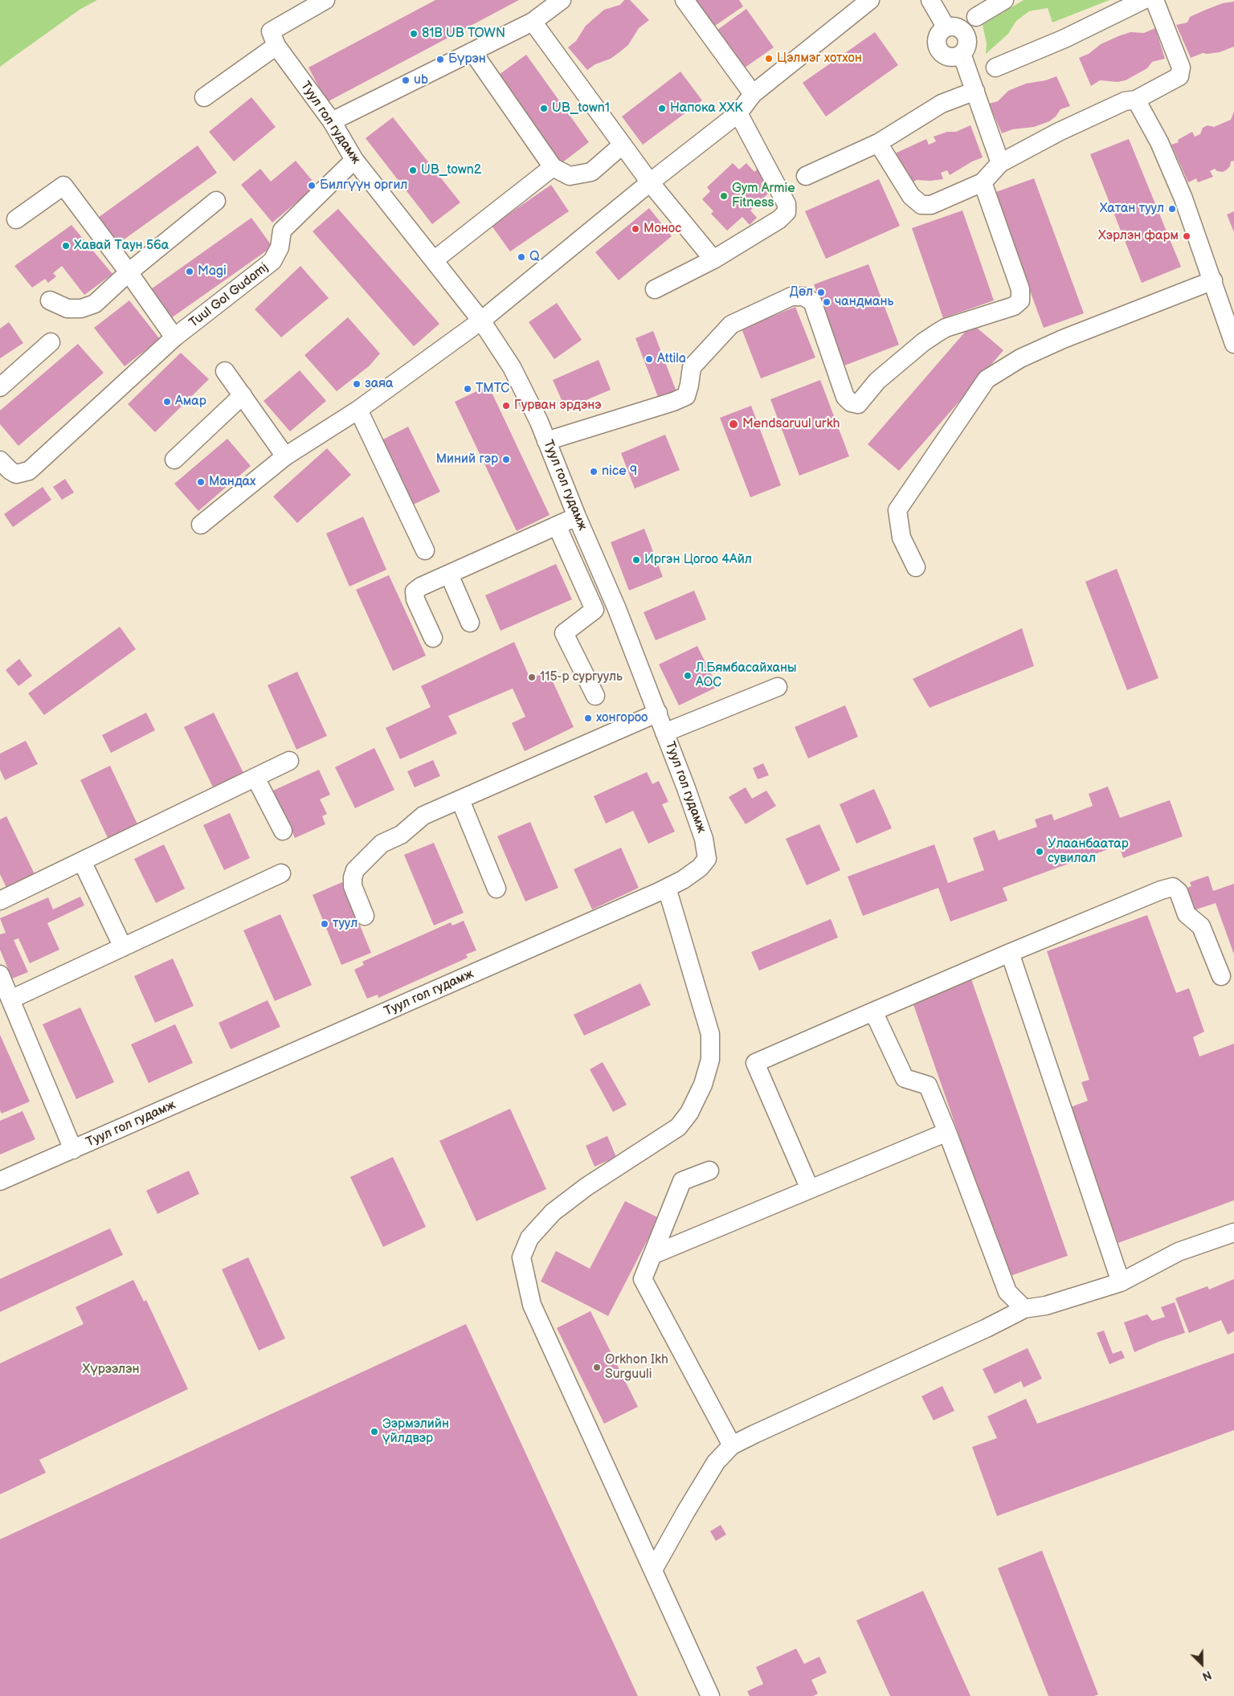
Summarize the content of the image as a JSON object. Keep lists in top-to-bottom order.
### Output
{
  "streets": {
    "street": ["Туул гол гудамж", "Tuul Gol Gudamj"]
  },
  "crossings": [
    ["Туул гол гудамж", "Tuul Gol Gudamj"]
  ],
  "parks": ["Хүрээлэн"],
  "places": [
    "81В UB TOWN",
    "Цэлмэг хотхон",
    "Бүрэн",
    "ub",
    "UB_town1",
    "Напока ХХК",
    "UB_town2",
    "Билгүүн оргил",
    "Gym Armie Fitness",
    "Хатан туул",
    "Монос",
    "Хэрлэн фарм",
    "Хавай Таун 56а",
    "Q",
    "Magi",
    "Дөл",
    "чандмань",
    "Attila",
    "заяа",
    "ТМТС",
    "Амар",
    "Гурван эрдэнэ",
    "Mendsaruul urkh",
    "Миний гэр",
    "nice 9",
    "Мандах",
    "Иргэн Цогоо 4Айл",
    "Л.Бямбасайханы АОС",
    "115-р сургууль",
    "хонгороо",
    "Улаанбаатар сувилал",
    "туул",
    "Orkhon Ikh Surguuli",
    "Ээрмэлийн үйлдвэр"
  ],
  "north": "bottom right"
}
